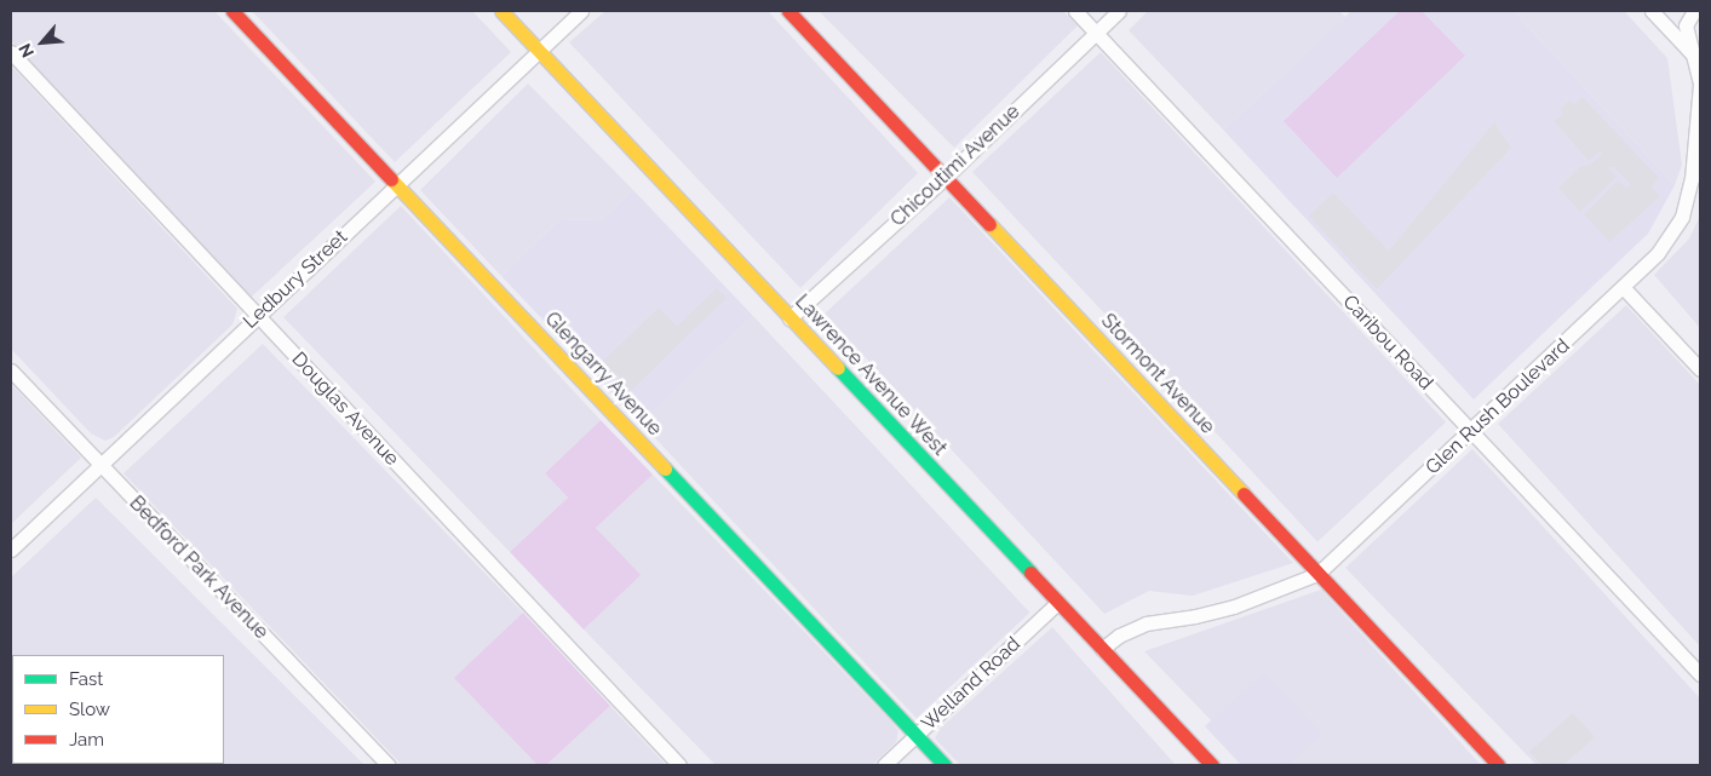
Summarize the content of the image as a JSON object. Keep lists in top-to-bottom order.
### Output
{
  "streets": {
    "street": [
      "Chicoutimi Avenue",
      "Ledbury Street",
      "Caribou Road",
      "Glengarry Avenue",
      "Stormont Avenue",
      "Lawrence Avenue West",
      "Glen Rush Boulevard",
      "Douglas Avenue",
      "Bedford Park Avenue",
      "Welland Road"
    ]
  },
  "crossings": [
    ["Chicoutimi Avenue", "Caribou Road"],
    ["Chicoutimi Avenue", "Stormont Avenue"],
    ["Chicoutimi Avenue", "Lawrence Avenue West"],
    ["Ledbury Street", "Glengarry Avenue"],
    ["Ledbury Street", "Lawrence Avenue West"],
    ["Ledbury Street", "Douglas Avenue"],
    ["Ledbury Street", "Bedford Park Avenue"],
    ["Caribou Road", "Glen Rush Boulevard"],
    ["Glengarry Avenue", "Welland Road"],
    ["Stormont Avenue", "Glen Rush Boulevard"],
    ["Lawrence Avenue West", "Glen Rush Boulevard"],
    ["Lawrence Avenue West", "Welland Road"]
  ],
  "legend": ["Fast", "Slow", "Jam"],
  "north": "bottom left"
}
